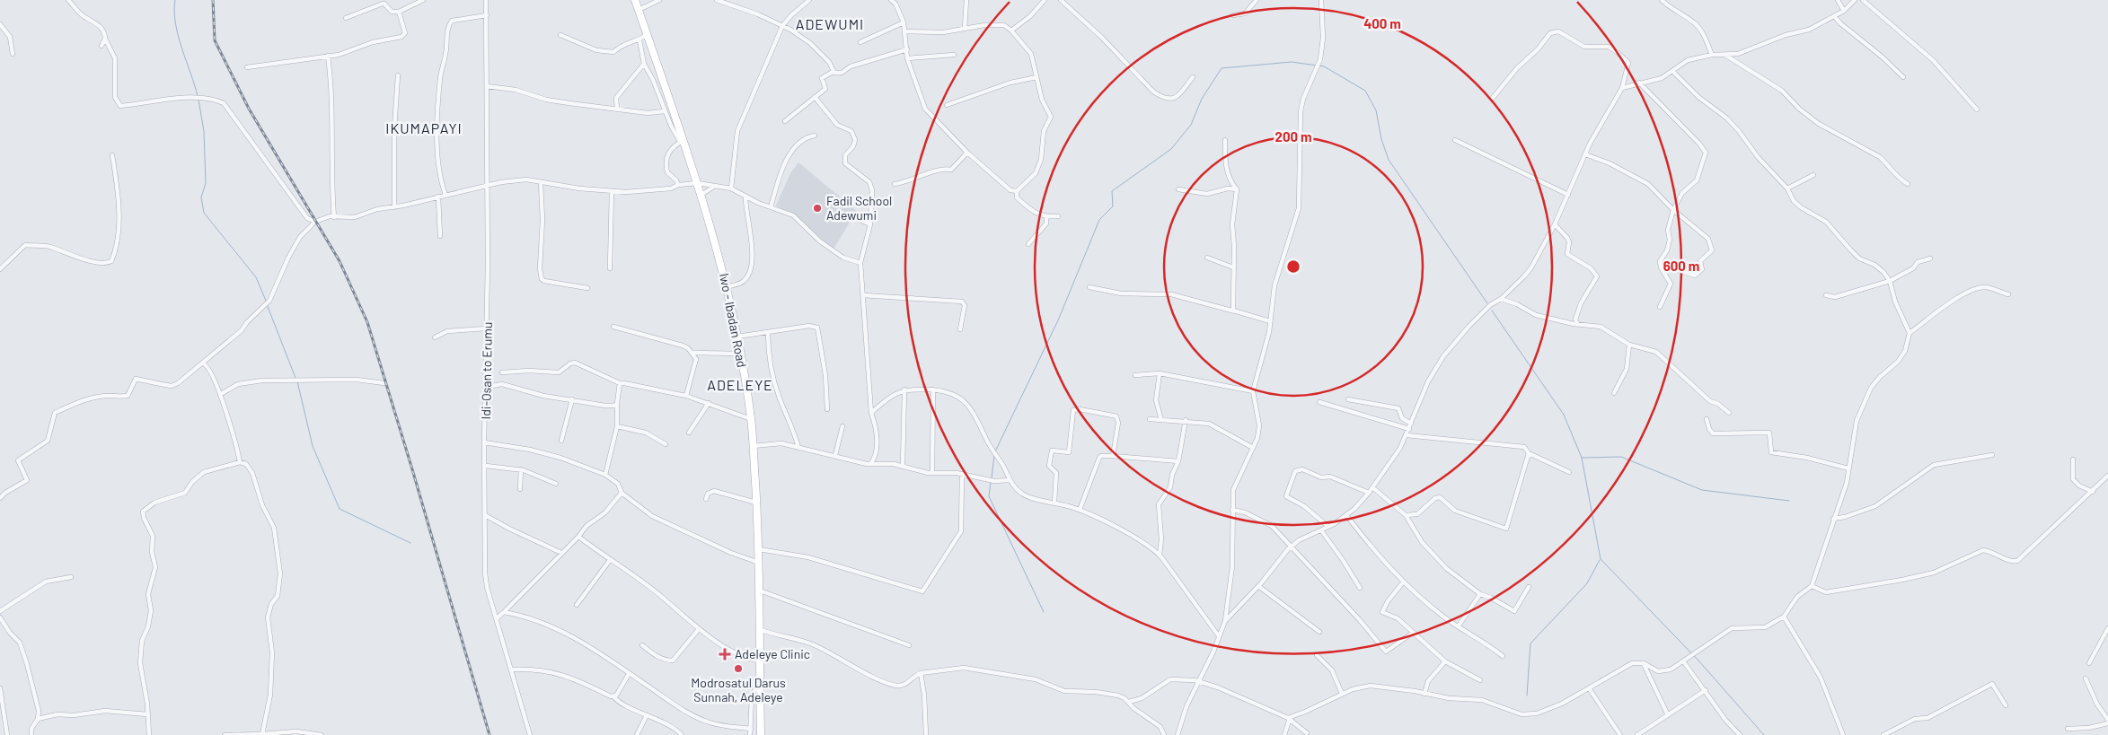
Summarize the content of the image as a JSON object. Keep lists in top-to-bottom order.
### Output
{
  "streets": {
    "main road": ["Iwo - Ibadan Road"],
    "street": ["Idi-Osan to Erumu"]
  },
  "districts": ["ADEWUMI", "IKUMAPAYI", "ADELEYE"],
  "places": {
    "other": ["Fadil School Adewumi", "Modrosatul Darus Sunnah, Adeleye"],
    "health": ["Adeleye Clinic"]
  },
  "rings": ["400 m", "200 m", "600 m"]
}
